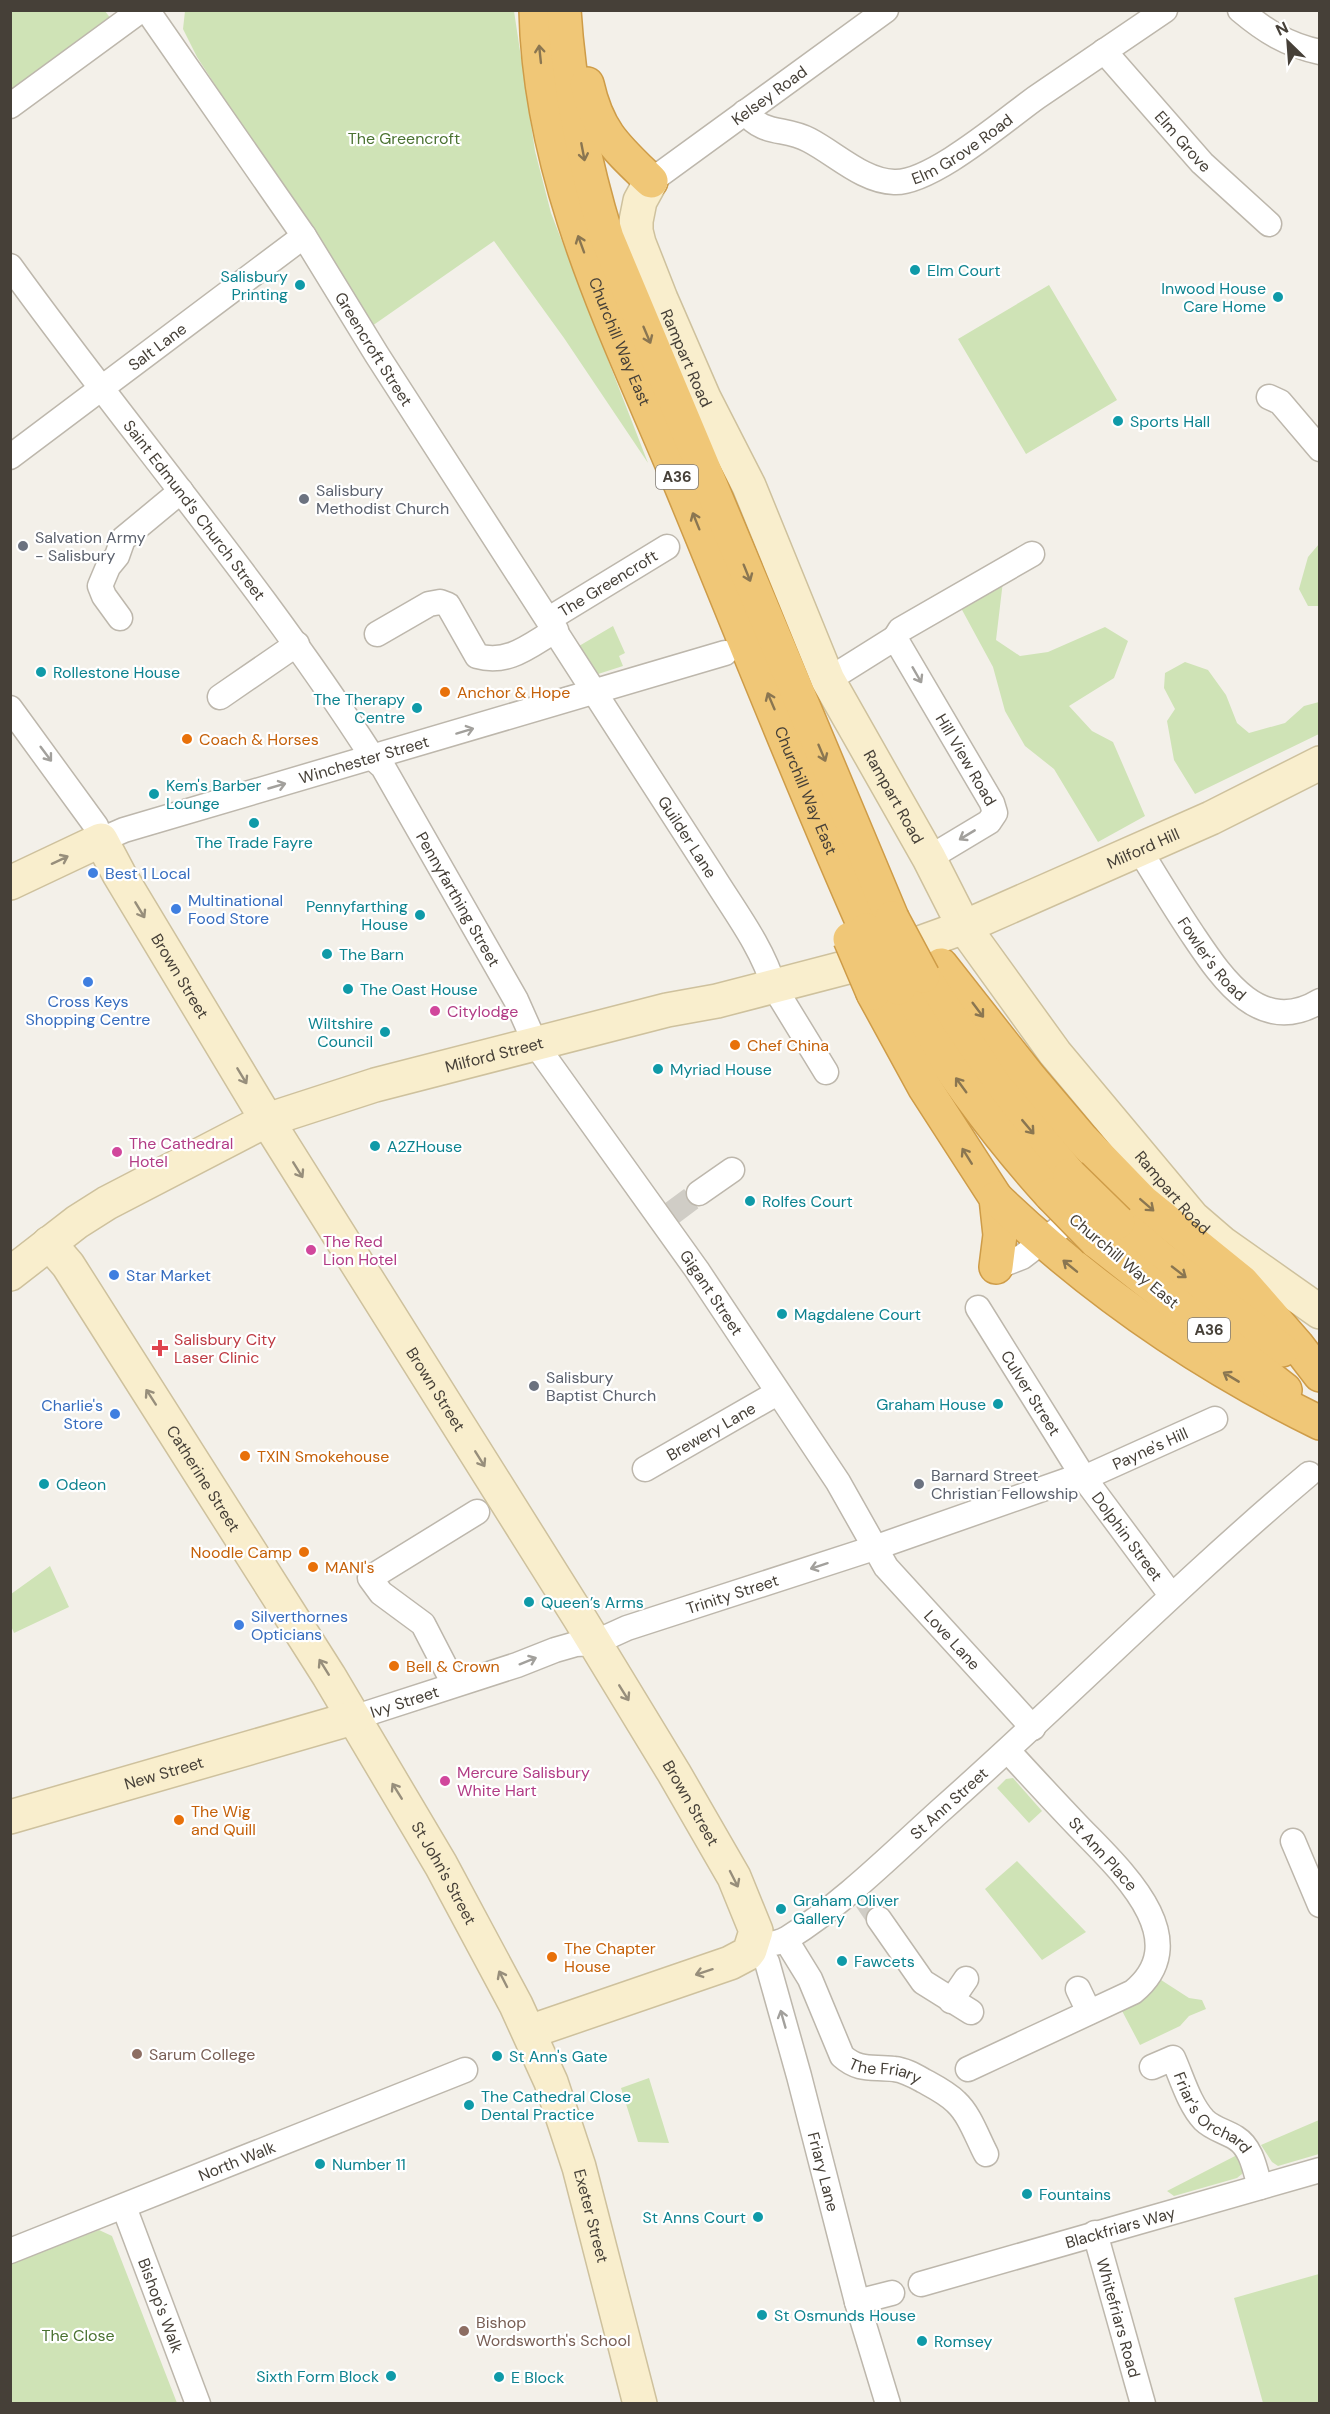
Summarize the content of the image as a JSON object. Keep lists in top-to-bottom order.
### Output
{
  "streets": {
    "highway": ["Churchill Way East", "A36"],
    "street": [
      "Kelsey Road",
      "Elm Grove",
      "Elm Grove Road",
      "Salt Lane",
      "Greencroft Street",
      "Rampart Road",
      "Saint Edmund's Church Street",
      "The Greencroft",
      "Winchester Street",
      "Hill View Road",
      "Guilder Lane",
      "Milford Hill",
      "Pennyfarthing Street",
      "Fowler's Road",
      "Brown Street",
      "Milford Street",
      "Gigant Street",
      "Culver Street",
      "Brewery Lane",
      "Payne's Hill",
      "Catherine Street",
      "Dolphin Street",
      "Trinity Street",
      "Love Lane",
      "Ivy Street",
      "New Street",
      "St Ann Street",
      "St Ann Place",
      "St John's Street",
      "The Friary",
      "Friar's Orchard",
      "North Walk",
      "Friary Lane",
      "Exeter Street",
      "Blackfriars Way",
      "Bishop's Walk",
      "Whitefriars Road"
    ]
  },
  "crossings": [
    ["Kelsey Road", "Elm Grove Road"],
    ["Kelsey Road", "Rampart Road"],
    ["Elm Grove", "Elm Grove Road"],
    ["Salt Lane", "Greencroft Street"],
    ["Salt Lane", "Saint Edmund's Church Street"],
    ["Greencroft Street", "The Greencroft"],
    ["Greencroft Street", "Winchester Street"],
    ["Greencroft Street", "Guilder Lane"],
    ["Rampart Road", "Hill View Road"],
    ["Rampart Road", "Milford Hill"],
    ["Rampart Road", "Milford Street"],
    ["Saint Edmund's Church Street", "Winchester Street"],
    ["Saint Edmund's Church Street", "Pennyfarthing Street"],
    ["Winchester Street", "Guilder Lane"],
    ["Winchester Street", "Pennyfarthing Street"],
    ["Winchester Street", "Brown Street"],
    ["Guilder Lane", "Milford Street"],
    ["Milford Hill", "Fowler's Road"],
    ["Milford Hill", "Milford Street"],
    ["Pennyfarthing Street", "Milford Street"],
    ["Pennyfarthing Street", "Gigant Street"],
    ["Brown Street", "Milford Street"],
    ["Brown Street", "Trinity Street"],
    ["Brown Street", "Ivy Street"],
    ["Brown Street", "St Ann Street"],
    ["Brown Street", "Friary Lane"],
    ["Milford Street", "Gigant Street"],
    ["Milford Street", "Catherine Street"],
    ["Gigant Street", "Brewery Lane"],
    ["Gigant Street", "Payne's Hill"],
    ["Gigant Street", "Trinity Street"],
    ["Gigant Street", "Love Lane"],
    ["Culver Street", "Payne's Hill"],
    ["Culver Street", "Dolphin Street"],
    ["Payne's Hill", "Dolphin Street"],
    ["Payne's Hill", "Trinity Street"],
    ["Payne's Hill", "Love Lane"],
    ["Catherine Street", "Ivy Street"],
    ["Catherine Street", "New Street"],
    ["Catherine Street", "St John's Street"],
    ["Dolphin Street", "St Ann Street"],
    ["Trinity Street", "Love Lane"],
    ["Trinity Street", "Ivy Street"],
    ["Love Lane", "St Ann Street"],
    ["Ivy Street", "New Street"],
    ["Ivy Street", "St John's Street"],
    ["New Street", "St John's Street"],
    ["St Ann Street", "St Ann Place"],
    ["St Ann Street", "The Friary"],
    ["St Ann Street", "Friary Lane"],
    ["St Ann Place", "The Friary"],
    ["St John's Street", "Exeter Street"],
    ["Friar's Orchard", "Blackfriars Way"],
    ["North Walk", "Bishop's Walk"],
    ["Blackfriars Way", "Whitefriars Road"]
  ],
  "one_way": [
    "Winchester Street",
    "Brown Street",
    "Catherine Street",
    "Trinity Street",
    "Ivy Street",
    "St John's Street",
    "Friary Lane"
  ],
  "parks": ["The Greencroft", "The Close"],
  "places": {
    "other": [
      "Elm Court",
      "Salisbury Printing",
      "Inwood House Care Home",
      "Sports Hall",
      "Salisbury Methodist Church",
      "Salvation Army - Salisbury",
      "Rollestone House",
      "Anchor & Hope",
      "The Therapy Centre",
      "Coach & Horses",
      "Kem's Barber Lounge",
      "The Trade Fayre",
      "Best 1 Local",
      "Multinational Food Store",
      "Pennyfarthing House",
      "The Barn",
      "Cross Keys Shopping Centre",
      "The Oast House",
      "Citylodge",
      "Wiltshire Council",
      "Chef China",
      "Myriad House",
      "A2ZHouse",
      "The Cathedral Hotel",
      "Rolfes Court",
      "The Red Lion Hotel",
      "Star Market",
      "Magdalene Court",
      "Salisbury Baptist Church",
      "Graham House",
      "Charlie's Store",
      "TXIN Smokehouse",
      "Odeon",
      "Barnard Street Christian Fellowship",
      "Noodle Camp",
      "MANI's",
      "Queen’s Arms",
      "Silverthornes Opticians",
      "Bell & Crown",
      "Mercure Salisbury White Hart",
      "The Wig and Quill",
      "Graham Oliver Gallery",
      "The Chapter House",
      "Fawcets",
      "Sarum College",
      "St Ann's Gate",
      "The Cathedral Close Dental Practice",
      "Number 11",
      "Fountains",
      "St Anns Court",
      "St Osmunds House",
      "Bishop Wordsworth's School",
      "Romsey",
      "Sixth Form Block",
      "E Block"
    ],
    "health": ["Salisbury City Laser Clinic"]
  },
  "north": "top left"
}
